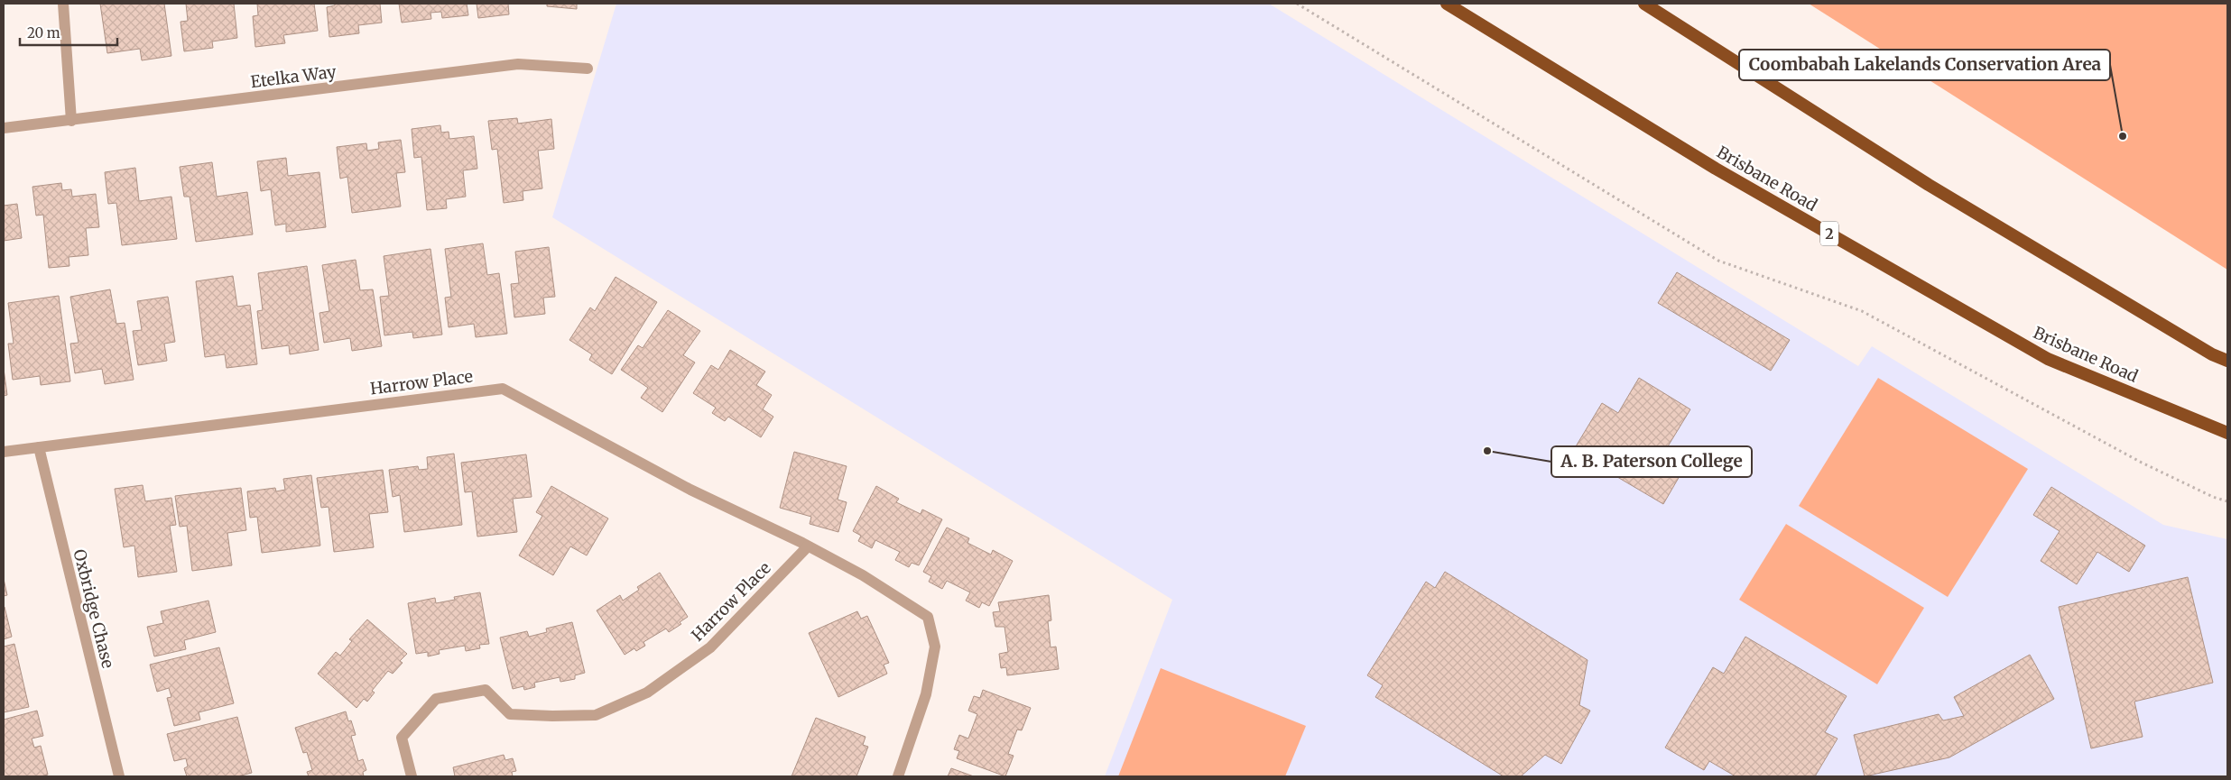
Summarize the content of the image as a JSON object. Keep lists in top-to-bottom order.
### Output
{
  "streets": {
    "highway": ["Brisbane Road", "2"],
    "street": ["Etelka Way", "Harrow Place", "Oxbridge Chase"]
  },
  "crossings": [
    ["Harrow Place", "Oxbridge Chase"]
  ],
  "places": ["Coombabah Lakelands Conservation Area", "A. B. Paterson College"],
  "scale_bar": "20 m"
}
